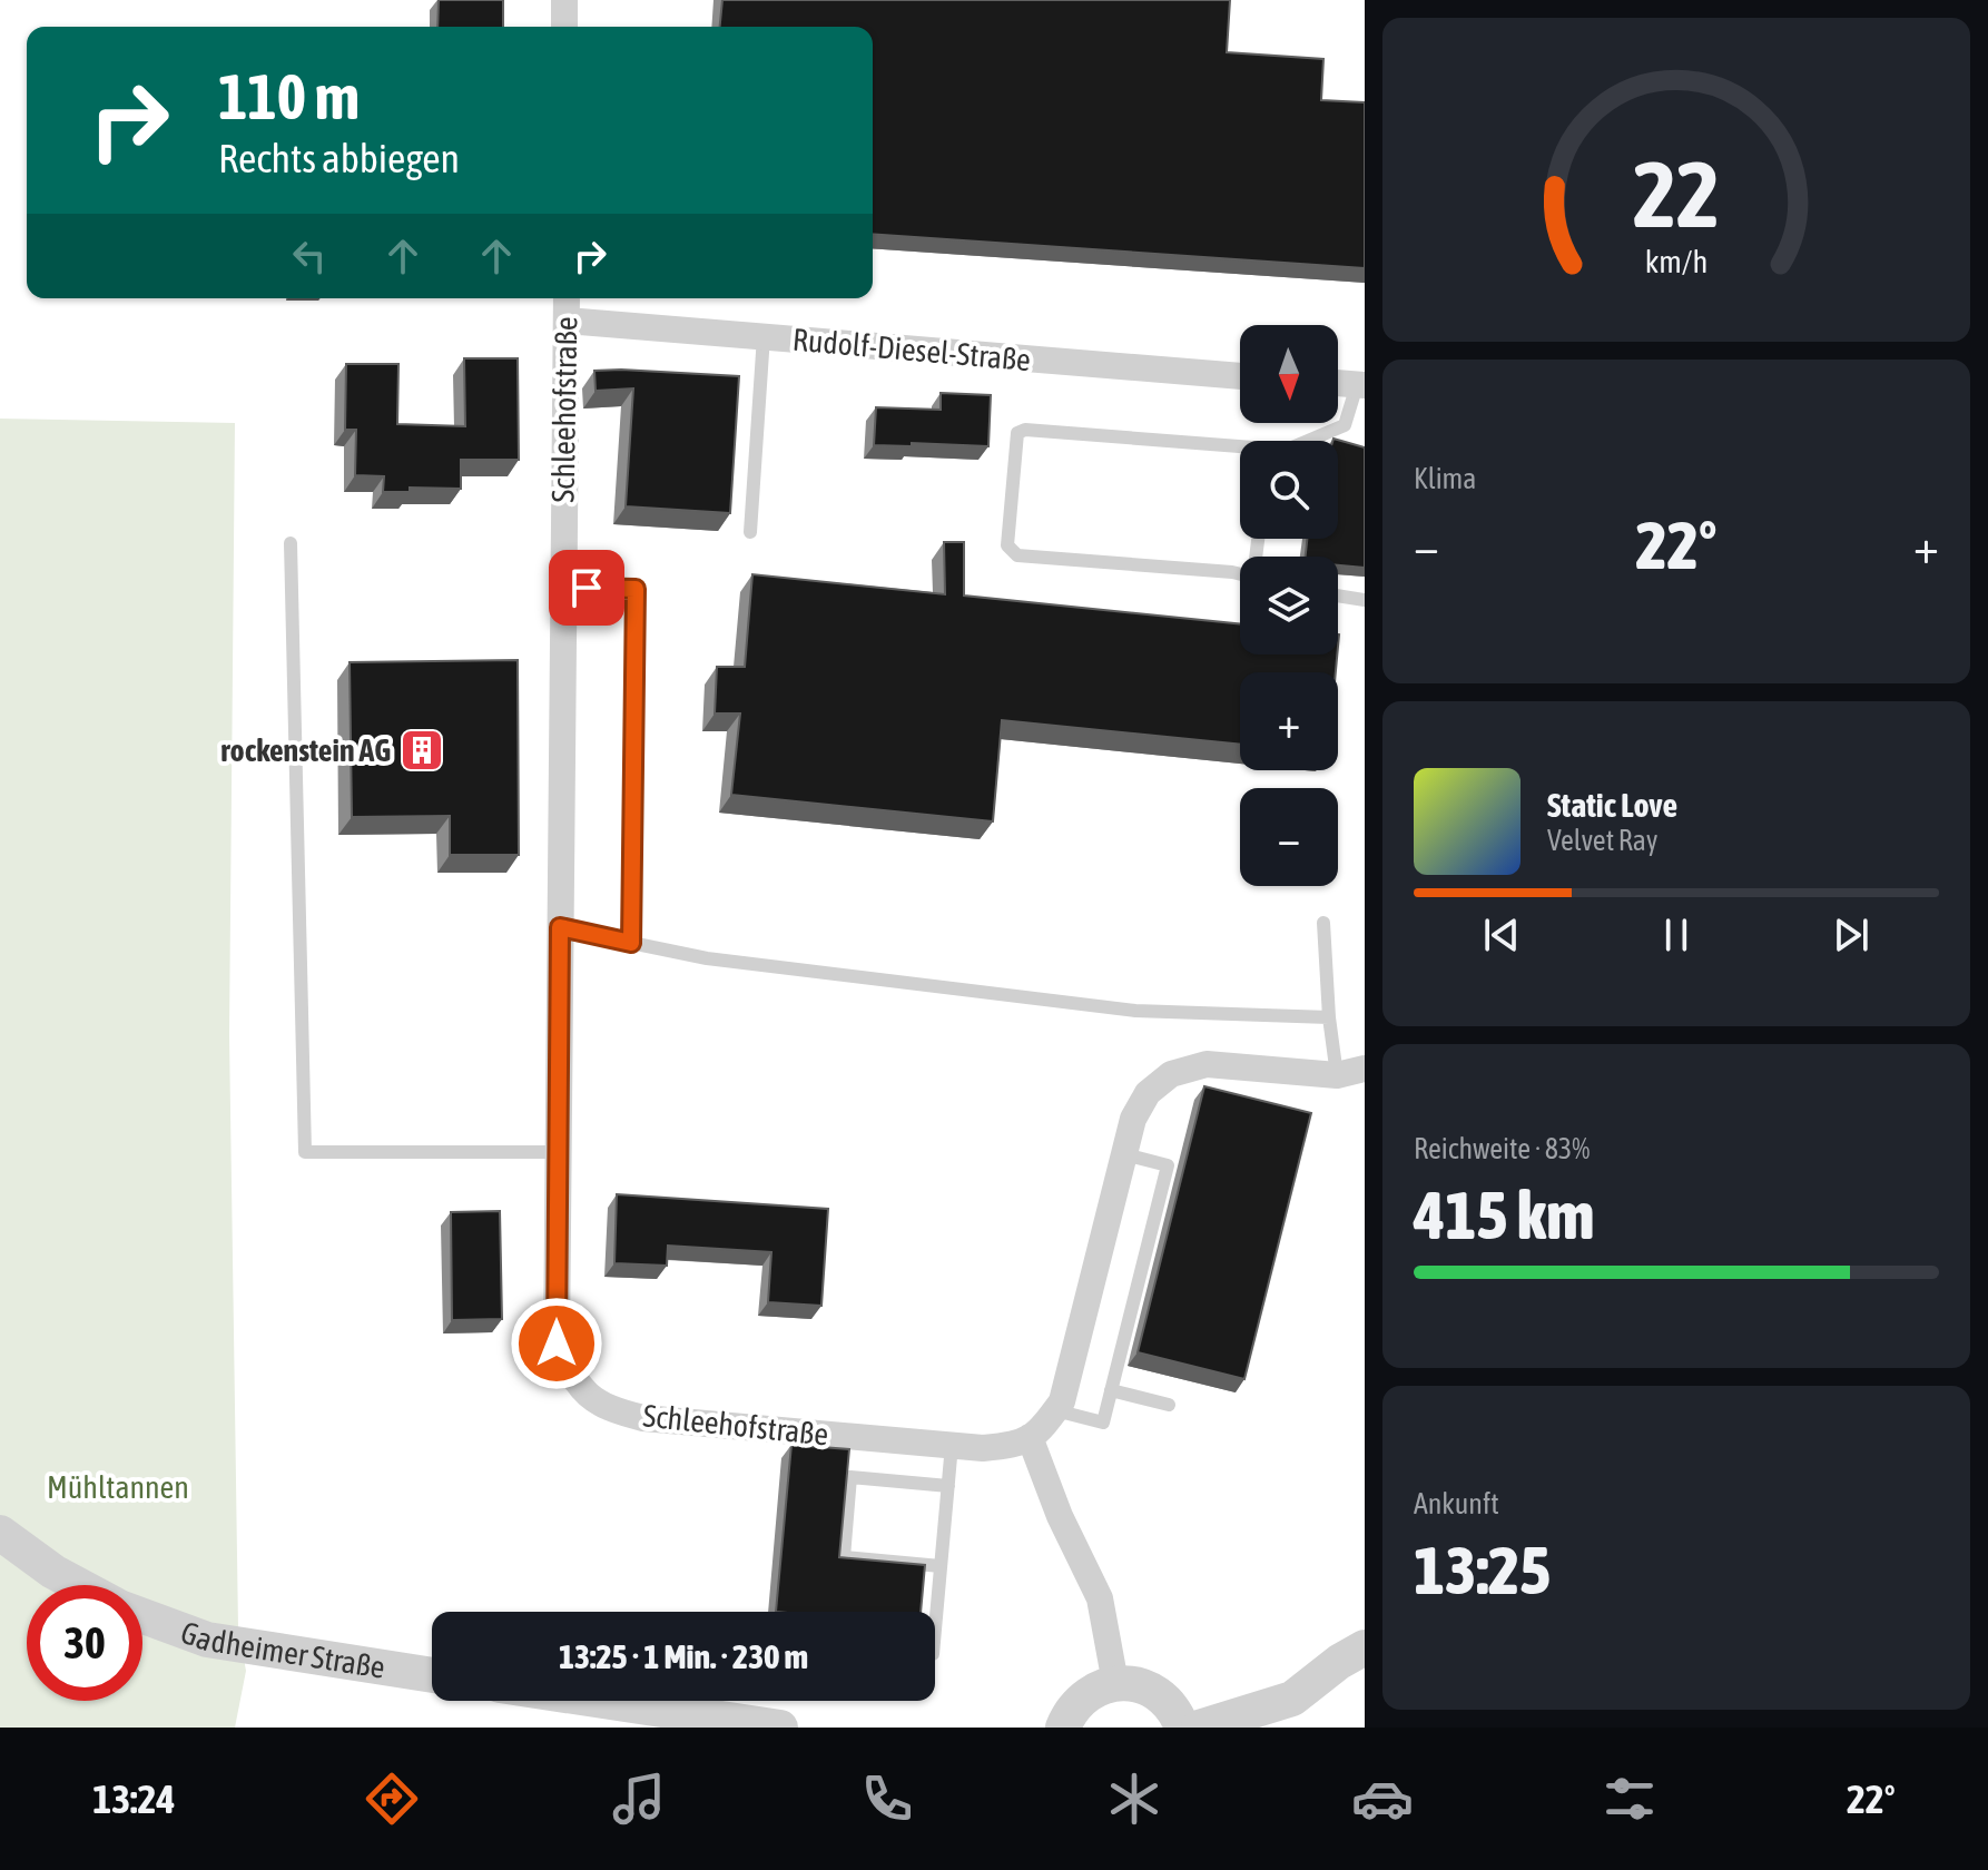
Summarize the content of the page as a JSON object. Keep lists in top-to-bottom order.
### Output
{
  "streets": {
    "street": ["Rudolf-Diesel-Straße", "Schleehofstraße", "Gadheimer Straße"]
  },
  "crossings": [
    ["Rudolf-Diesel-Straße", "Schleehofstraße"]
  ],
  "parks": ["Mühltannen"],
  "places": {
    "building": ["rockenstein AG"]
  },
  "north": "bottom",
  "page": {
    "turn": ["110 m", "Rechts abbiegen"],
    "map_buttons": ["+", "−"],
    "tile": [
      "Klima",
      ["Reichweite · 83%", "415 km"],
      ["Ankunft", "13:25"]
    ],
    "heat": ["−", "22°", "+"],
    "song": ["Static Love", "Velvet Ray"],
    "limit": "30",
    "trip": "13:25 · 1 Min. · 230 m",
    "tabs": ["13:24", "22°"],
    "gauge": ["22", "km/h"]
  }
}
